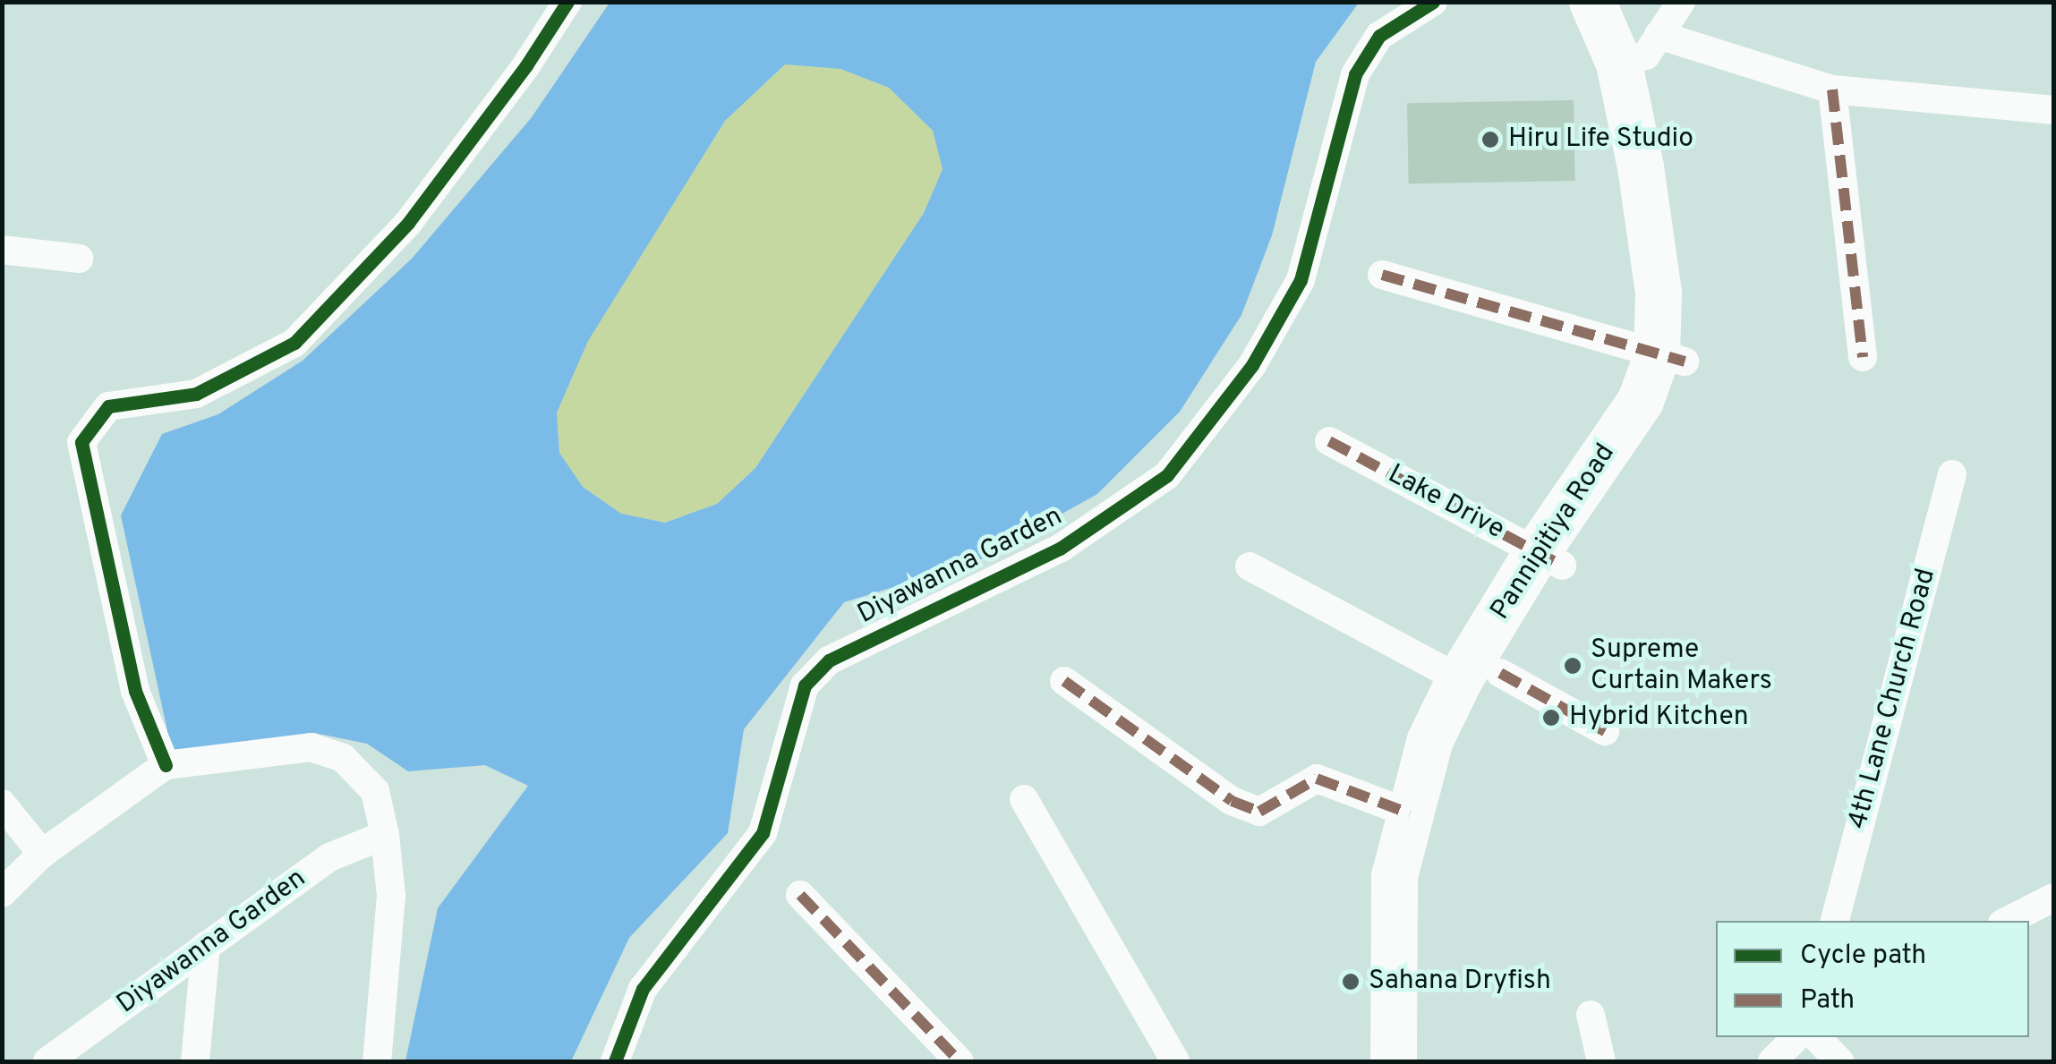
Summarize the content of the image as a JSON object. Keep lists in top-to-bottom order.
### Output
{
  "streets": {
    "main road": ["Pannipitiya Road"],
    "street": ["Lake Drive", "Diyawanna Garden", "4th Lane Church Road"]
  },
  "crossings": [
    ["Lake Drive", "Pannipitiya Road"]
  ],
  "places": [
    "Hiru Life Studio",
    "Supreme Curtain Makers",
    "Hybrid Kitchen",
    "Sahana Dryfish"
  ],
  "legend": ["Cycle path", "Path"]
}
